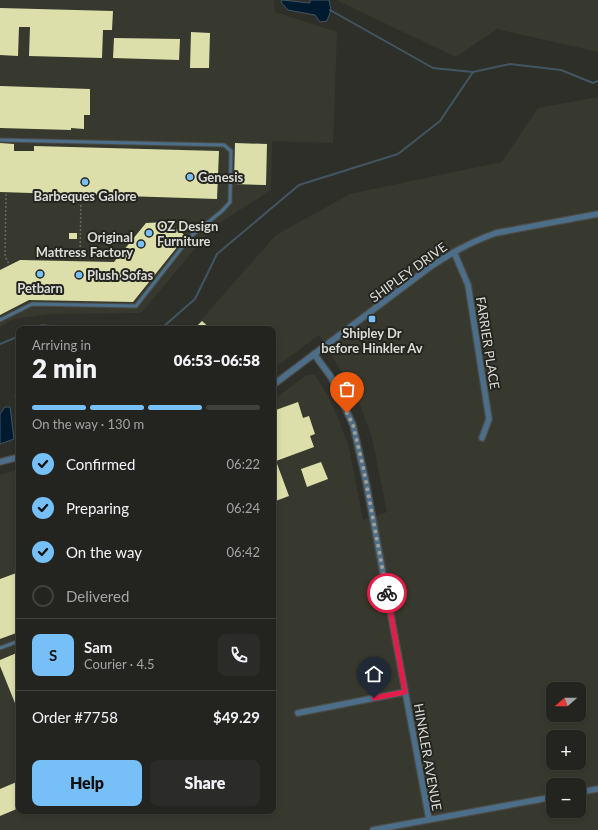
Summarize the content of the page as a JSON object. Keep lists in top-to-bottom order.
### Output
{
  "streets": {
    "street": ["SHIPLEY DRIVE", "FARRIER PLACE", "HINKLER AVENUE"]
  },
  "crossings": [
    ["SHIPLEY DRIVE", "FARRIER PLACE"],
    ["SHIPLEY DRIVE", "HINKLER AVENUE"]
  ],
  "places": {
    "other": [
      "Genesis",
      "Barbeques Galore",
      "OZ Design Furniture",
      "Original Mattress Factory",
      "Petbarn",
      "Plush Sofas"
    ],
    "transit": ["Shipley Dr before Hinkler Av"]
  },
  "north": "left",
  "page": {
    "heading": ["2 min", "Arriving in", "06:53–06:58"],
    "panel": [
      "Sam",
      "Courier · 4.5",
      "Order #7758",
      "$49.29"
    ],
    "bar": "On the way · 130 m",
    "list": [
      ["Confirmed", "06:22"],
      ["Preparing", "06:24"],
      ["On the way", "06:42"],
      "Delivered"
    ],
    "round": "S",
    "map_buttons": ["+", "−"],
    "buttons": ["Help", "Share"]
  }
}
